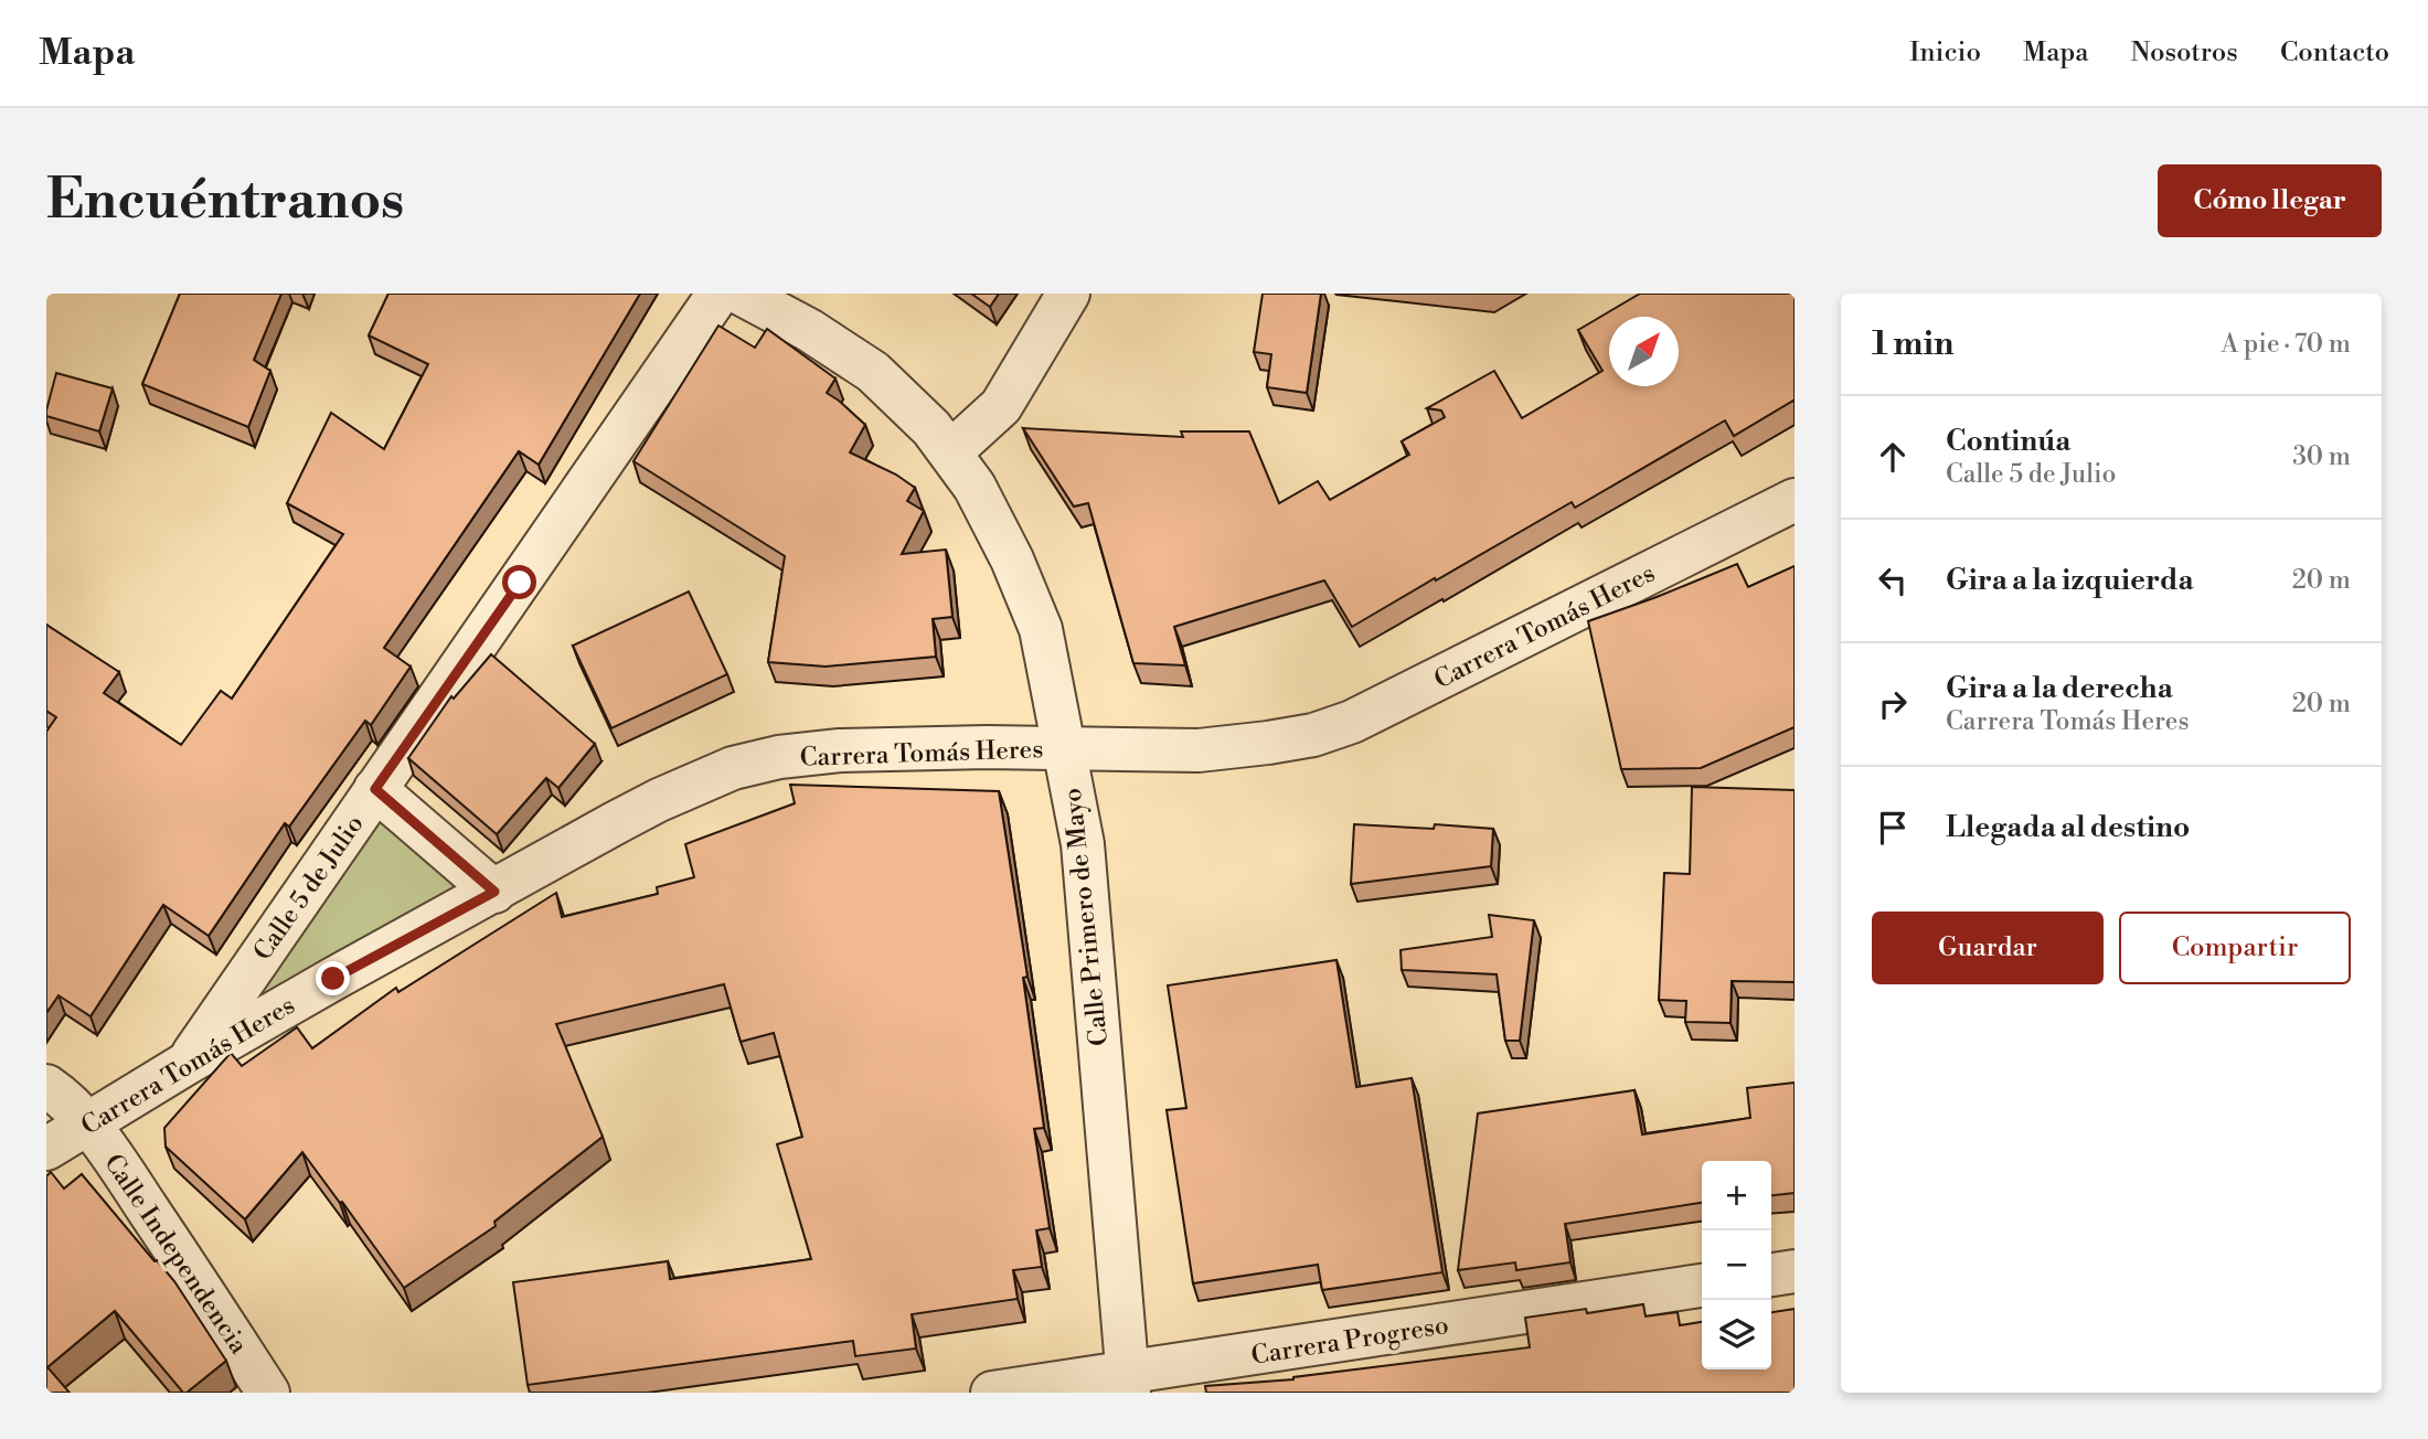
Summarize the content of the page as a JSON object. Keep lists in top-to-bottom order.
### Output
{
  "streets": {
    "street": [
      "Carrera Tomás Heres",
      "Calle 5 de Julio",
      "Calle Primero de Mayo",
      "Calle Independencia",
      "Carrera Progreso"
    ]
  },
  "crossings": [
    ["Carrera Tomás Heres", "Calle 5 de Julio"],
    ["Carrera Tomás Heres", "Calle Primero de Mayo"],
    ["Carrera Tomás Heres", "Calle Independencia"],
    ["Calle Primero de Mayo", "Carrera Progreso"]
  ],
  "north": "top right",
  "page": {
    "header": "Mapa",
    "nav": [
      "Inicio",
      "Mapa",
      "Nosotros",
      "Contacto"
    ],
    "buttons": [
      "Cómo llegar",
      ["Guardar", "Compartir"]
    ],
    "title": "Encuéntranos",
    "heading": ["1 min", "A pie · 70 m"],
    "list": [
      ["Continúa", "Calle 5 de Julio", "30 m"],
      ["Gira a la izquierda", "20 m"],
      ["Gira a la derecha", "Carrera Tomás Heres", "20 m"],
      "Llegada al destino"
    ],
    "map_buttons": ["+", "−"]
  }
}
